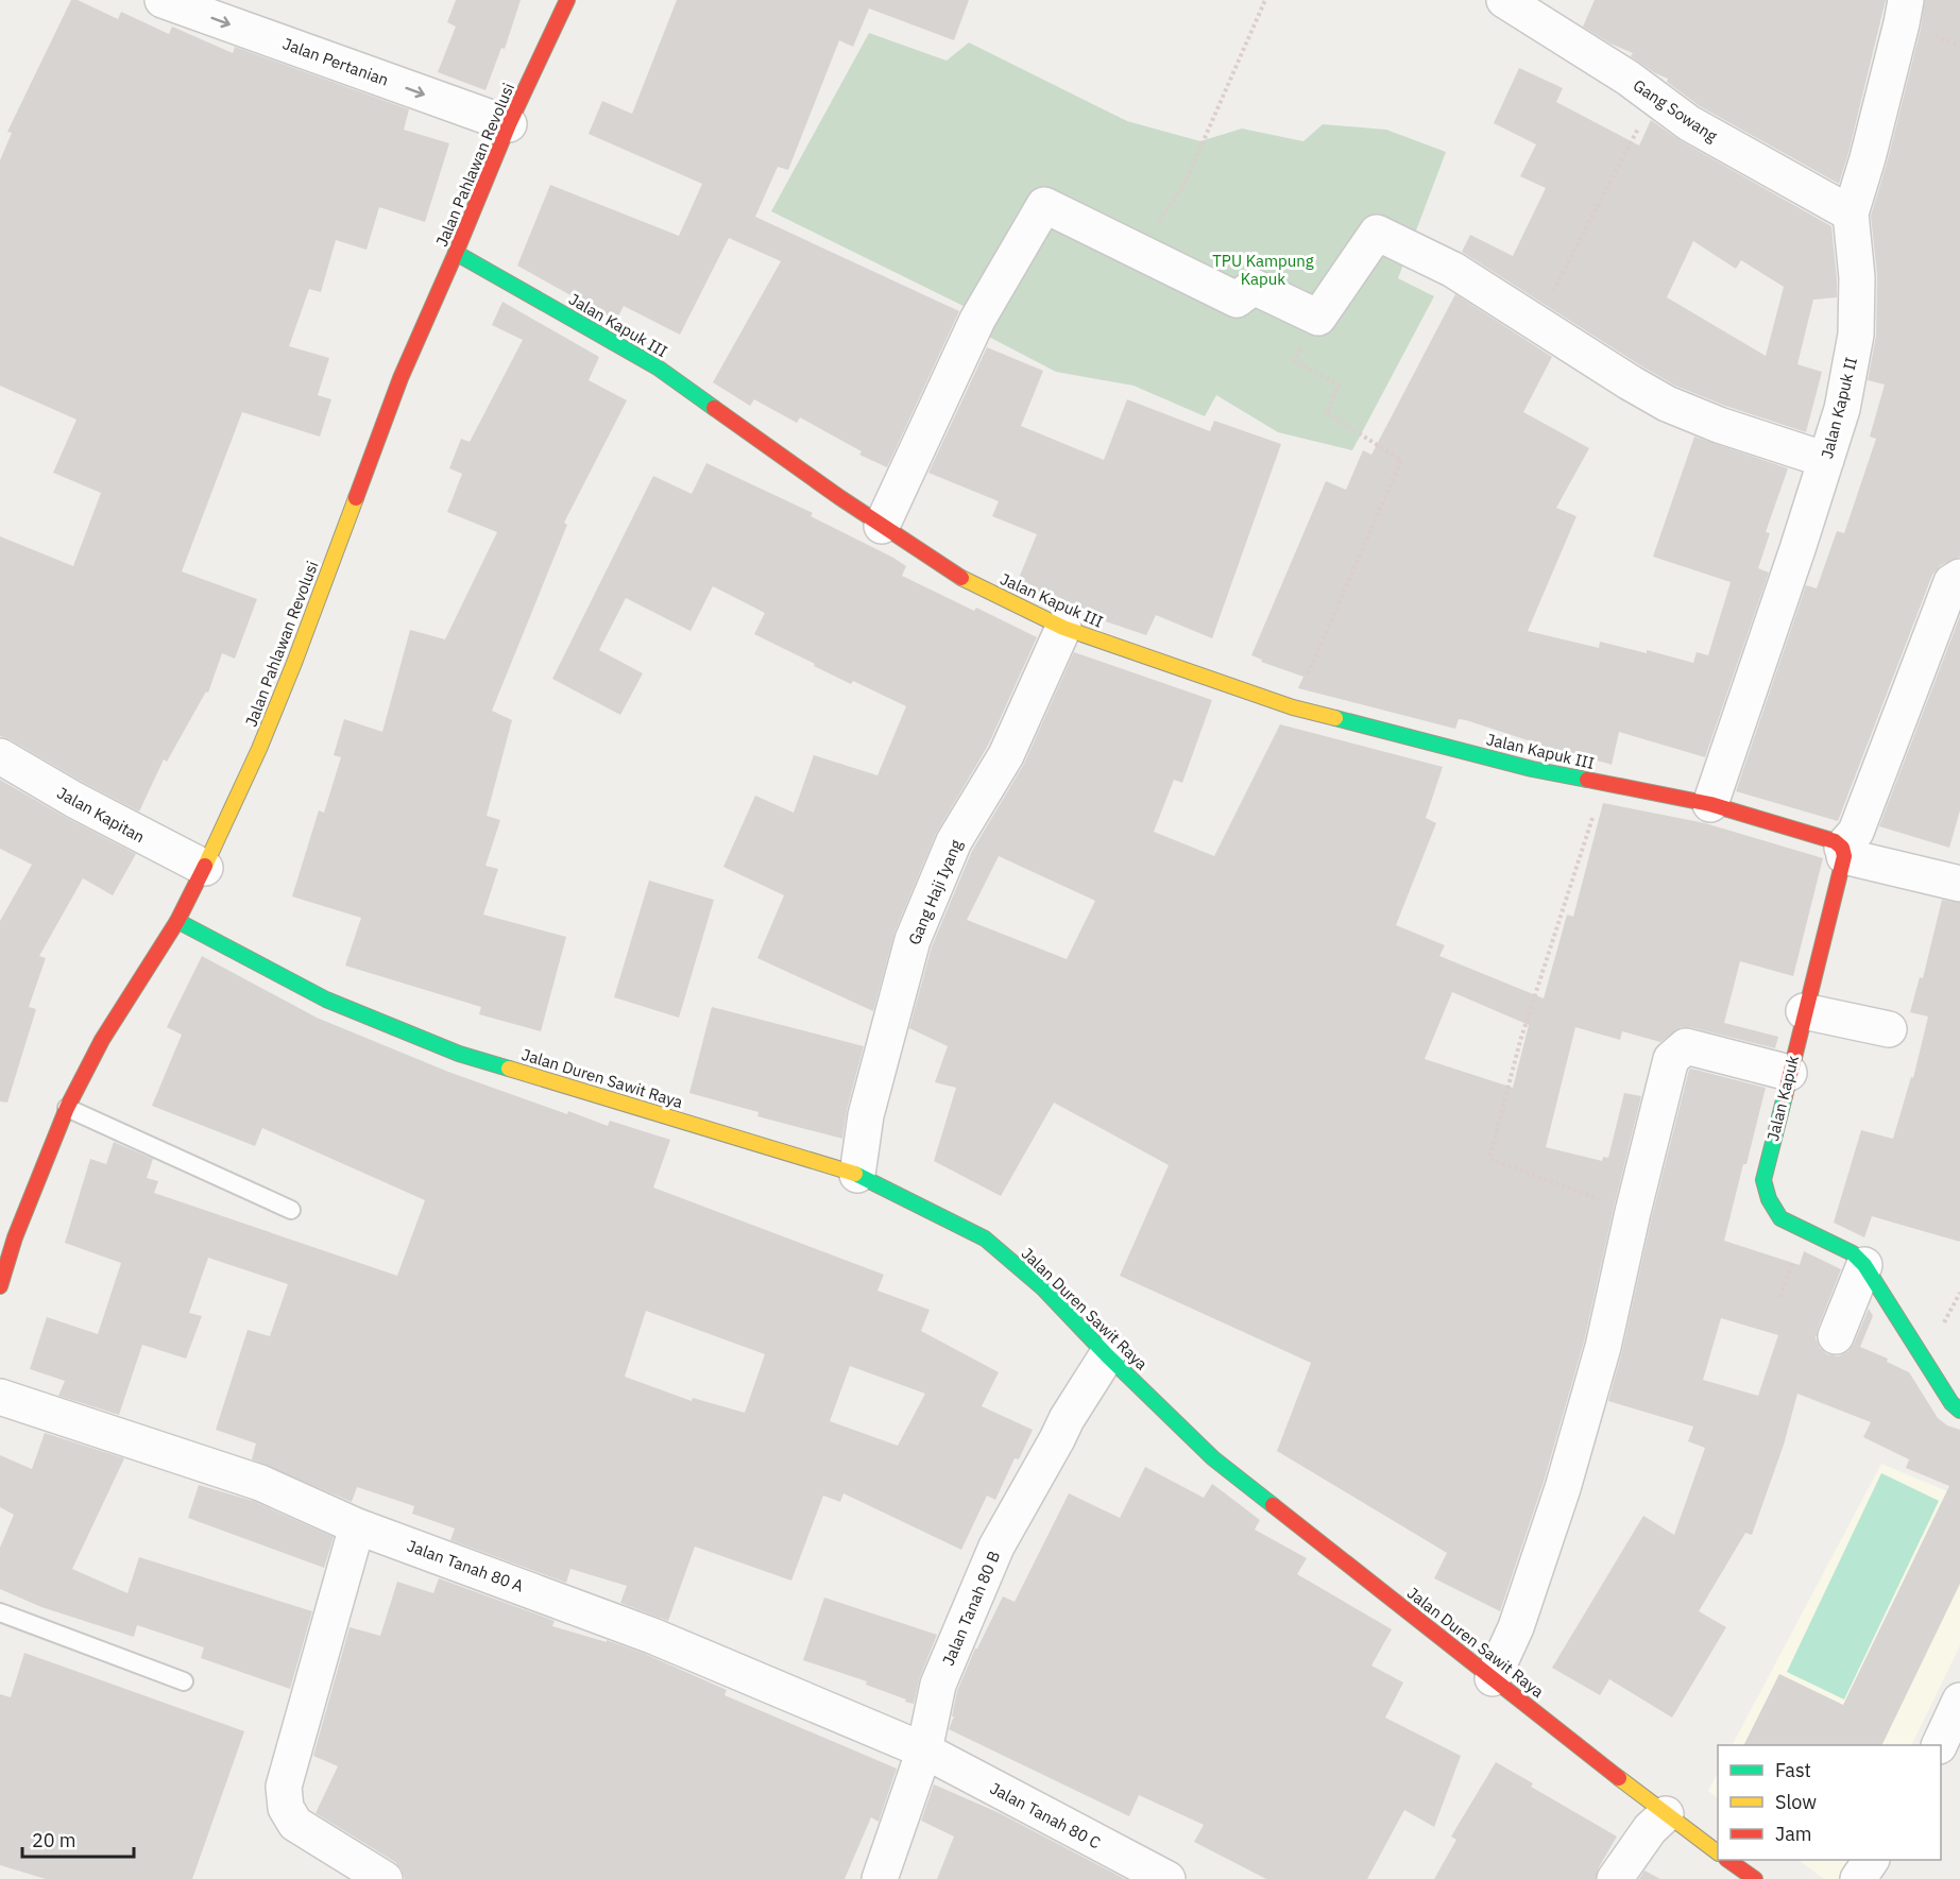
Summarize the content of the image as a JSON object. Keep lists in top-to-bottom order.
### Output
{
  "streets": {
    "street": [
      "Jalan Pertanian",
      "Gang Sowang",
      "Jalan Pahlawan Revolusi",
      "Jalan Kapuk III",
      "Jalan Kapuk II",
      "Jalan Kapitan",
      "Gang Haji Iyang",
      "Jalan Duren Sawit Raya",
      "Jalan Kapuk",
      "Jalan Tanah 80 A",
      "Jalan Tanah 80 B",
      "Jalan Tanah 80 C"
    ]
  },
  "crossings": [
    ["Jalan Pertanian", "Jalan Pahlawan Revolusi"],
    ["Gang Sowang", "Jalan Kapuk II"],
    ["Jalan Pahlawan Revolusi", "Jalan Kapuk III"],
    ["Jalan Pahlawan Revolusi", "Jalan Kapitan"],
    ["Jalan Pahlawan Revolusi", "Jalan Duren Sawit Raya"],
    ["Jalan Kapuk III", "Jalan Kapuk II"],
    ["Jalan Kapuk III", "Gang Haji Iyang"],
    ["Gang Haji Iyang", "Jalan Duren Sawit Raya"],
    ["Jalan Duren Sawit Raya", "Jalan Tanah 80 B"],
    ["Jalan Tanah 80 A", "Jalan Tanah 80 B"],
    ["Jalan Tanah 80 A", "Jalan Tanah 80 C"],
    ["Jalan Tanah 80 B", "Jalan Tanah 80 C"]
  ],
  "one_way": ["Jalan Pertanian"],
  "parks": ["TPU Kampung Kapuk"],
  "legend": ["Fast", "Slow", "Jam"],
  "scale_bar": "20 m"
}
